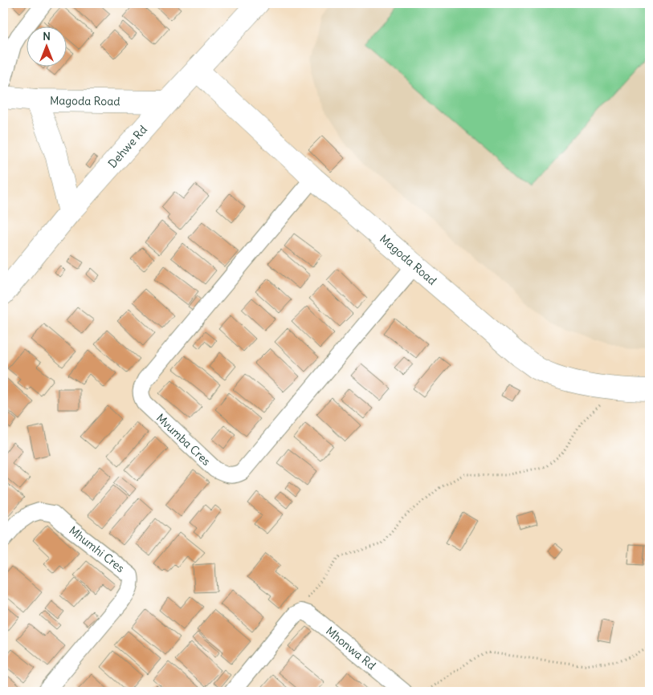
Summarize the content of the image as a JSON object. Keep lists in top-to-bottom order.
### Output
{
  "streets": {
    "street": [
      "Magoda Road",
      "Dehwe Rd",
      "Mvumba Cres",
      "Mhumhi Cres",
      "Mhonwa Rd"
    ]
  },
  "crossings": [
    ["Magoda Road", "Dehwe Rd"],
    ["Magoda Road", "Mvumba Cres"]
  ],
  "north": "top"
}
